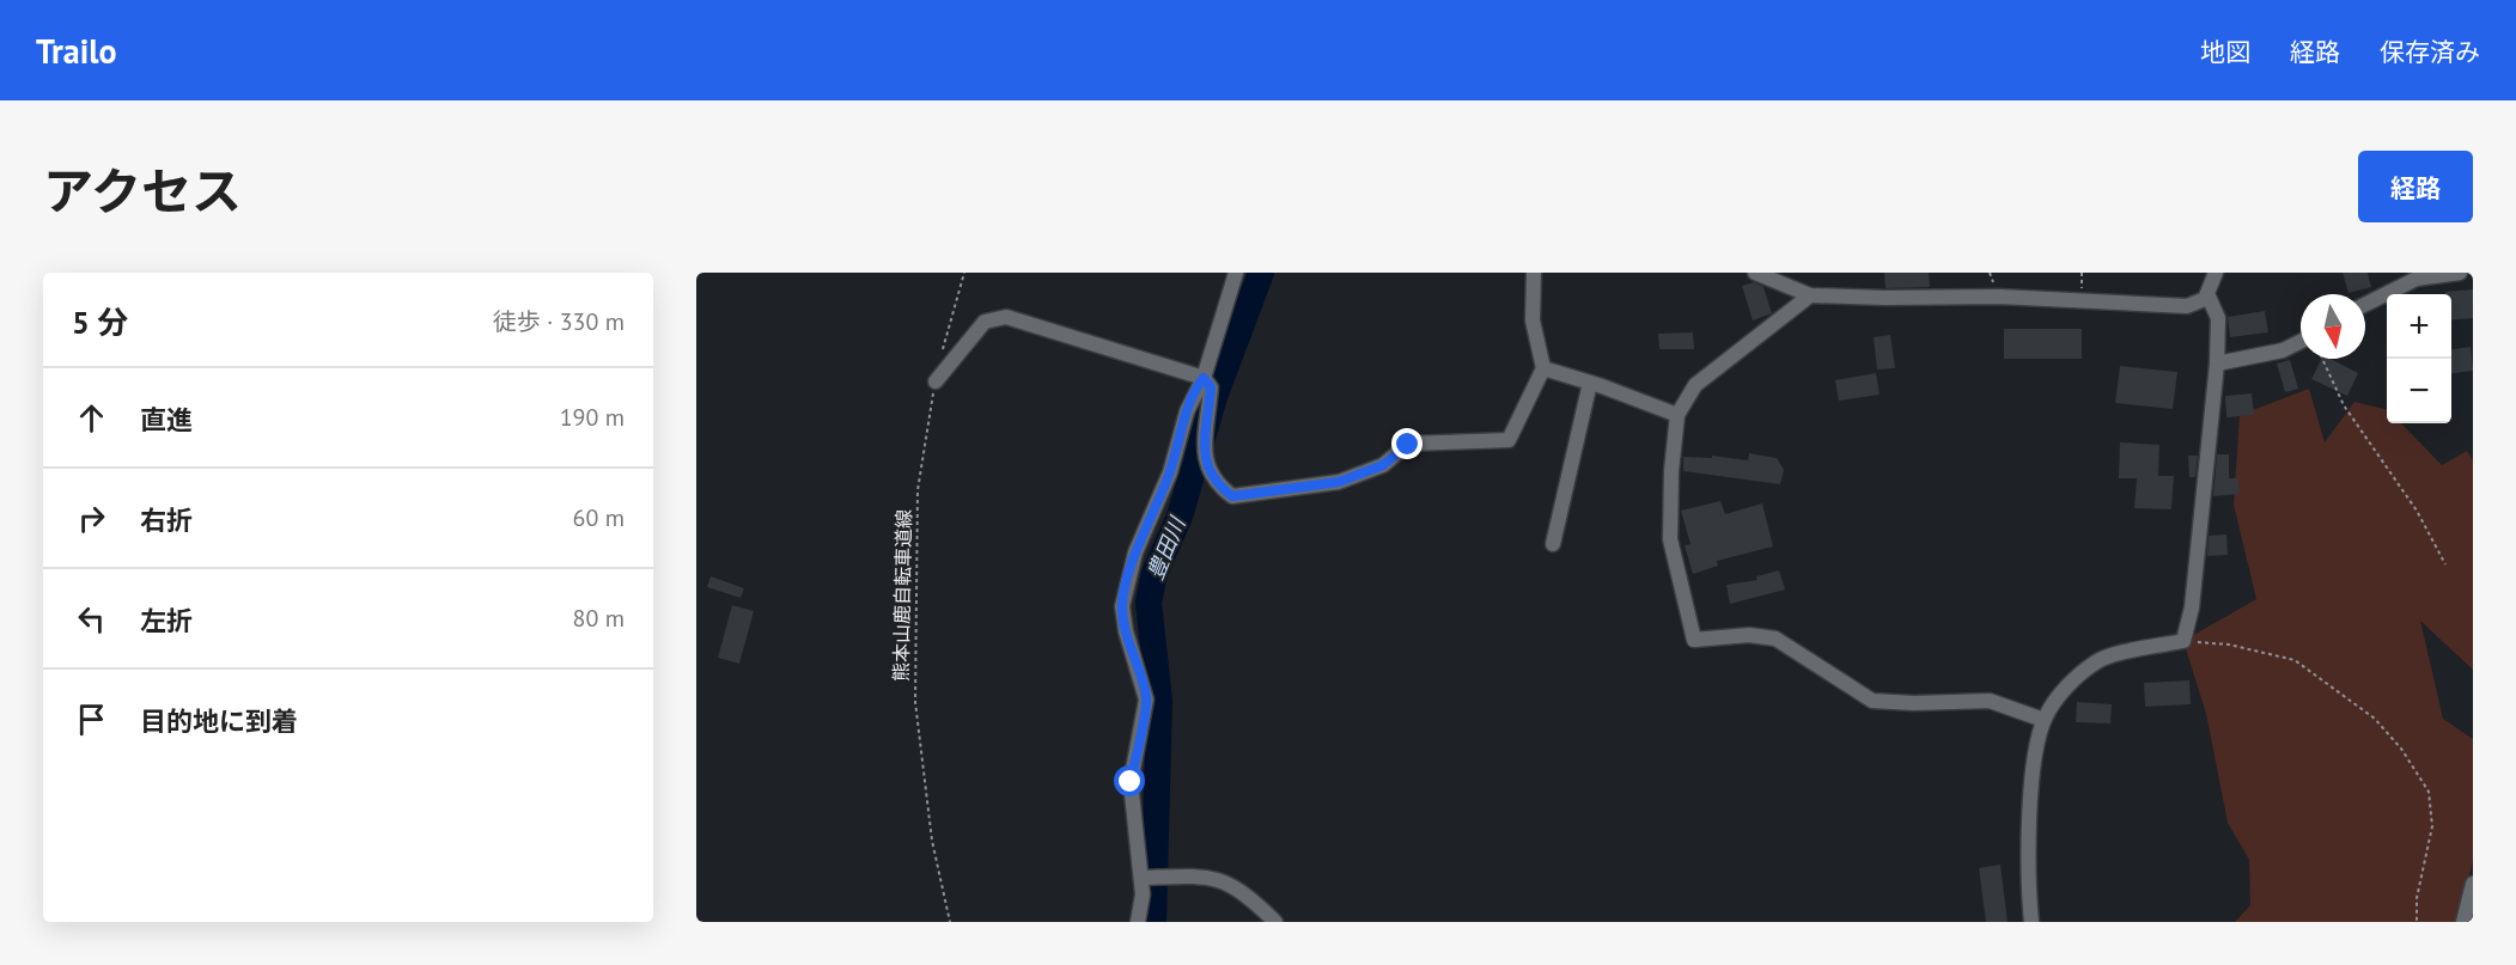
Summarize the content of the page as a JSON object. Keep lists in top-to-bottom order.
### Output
{
  "streets": {
    "path": ["熊本山鹿自転車道線"]
  },
  "water": ["豊田川"],
  "north": "bottom",
  "page": {
    "header": "Trailo",
    "nav": ["地図", "経路", "保存済み"],
    "title": "アクセス",
    "buttons": "経路",
    "heading": ["5 分", "徒歩 · 330 m"],
    "map_buttons": ["+", "−"],
    "list": [
      ["直進", "190 m"],
      ["右折", "60 m"],
      ["左折", "80 m"],
      "目的地に到着"
    ]
  }
}
